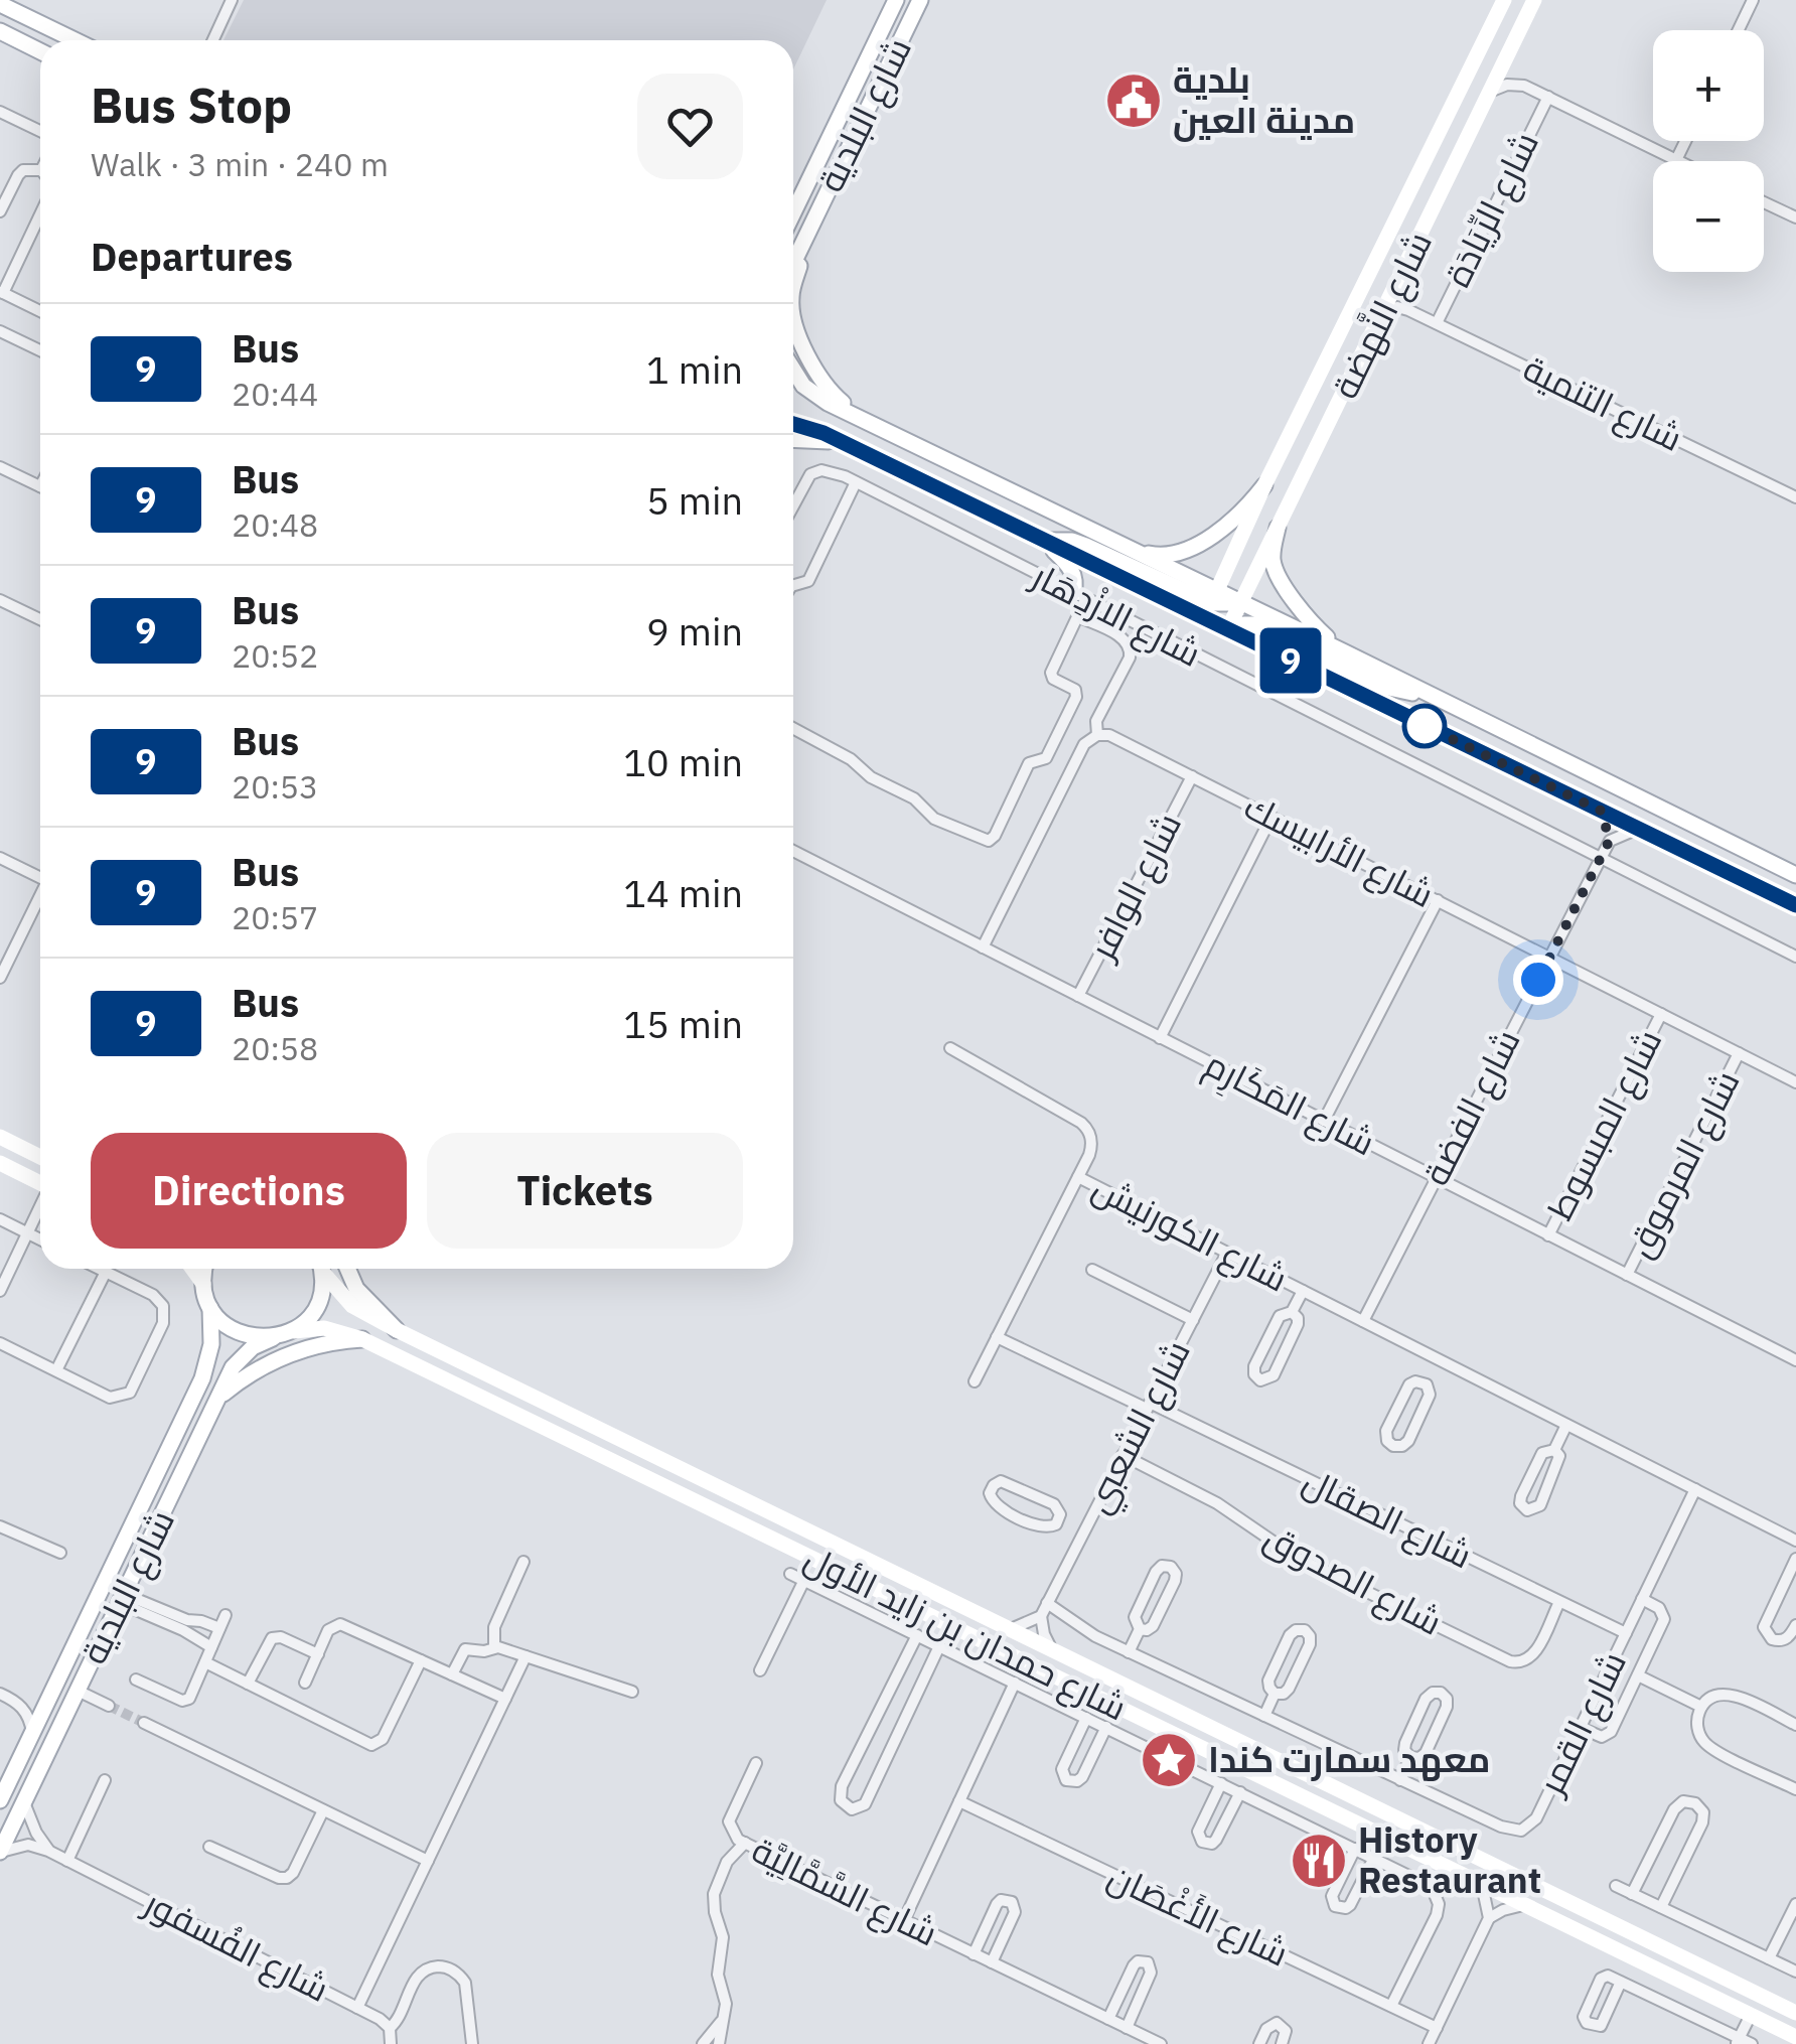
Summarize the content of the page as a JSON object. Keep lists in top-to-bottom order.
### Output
{
  "streets": {
    "main road": ["شارع البلدية", "شارع النَّهضة", "شارع حمدان بن زايد الأول"],
    "street": [
      "شارع الرِّيَادَة",
      "شارع التنمية",
      "شارع الازْدِهَار",
      "شارع الأرابيسك",
      "شارع الوافر",
      "شارع المَكَارِم",
      "شارع الفضة",
      "شارع المبسوط",
      "شارع المرموق",
      "شارع الكورنيش",
      "شارع الشعبي",
      "شارع الصقال",
      "شارع الصدوق",
      "شارع القمر",
      "شارع السَّمَّالِيَّة",
      "شارع الأَغْصَان",
      "شارع الفُسفور"
    ]
  },
  "crossings": [
    ["شارع البلدية", "شارع الفُسفور"],
    ["شارع الرِّيَادَة", "شارع التنمية"],
    ["شارع النَّهضة", "شارع التنمية"],
    ["شارع الازْدِهَار", "شارع الفضة"],
    ["شارع الأرابيسك", "شارع الوافر"],
    ["شارع الأرابيسك", "شارع الفضة"],
    ["شارع الأرابيسك", "شارع المبسوط"],
    ["شارع الأرابيسك", "شارع المرموق"],
    ["شارع الوافر", "شارع المَكَارِم"],
    ["شارع المَكَارِم", "شارع الفضة"],
    ["شارع المَكَارِم", "شارع المبسوط"],
    ["شارع المَكَارِم", "شارع المرموق"],
    ["شارع الفضة", "شارع الكورنيش"],
    ["شارع الكورنيش", "شارع الشعبي"],
    ["شارع الكورنيش", "شارع القمر"],
    ["شارع الشعبي", "شارع الصقال"],
    ["شارع الشعبي", "شارع الصدوق"],
    ["شارع الشعبي", "شارع القمر"],
    ["شارع الصقال", "شارع الصدوق"],
    ["شارع الصقال", "شارع القمر"]
  ],
  "places": {
    "public building": ["بلدية مدينة العين"],
    "place": ["معهد سمارت كندا"],
    "restaurant": ["History Restaurant"]
  },
  "lines": ["bus line 9"],
  "page": {
    "on_map": "9",
    "map_buttons": ["+", "−"],
    "heading": [
      ["Bus Stop", "Walk · 3 min · 240 m"],
      "Departures"
    ],
    "list": [
      {
        "mark": "9",
        "name": "Bus",
        "note": "20:44",
        "value": "1 min"
      },
      {
        "mark": "9",
        "name": "Bus",
        "note": "20:48",
        "value": "5 min"
      },
      {
        "mark": "9",
        "name": "Bus",
        "note": "20:52",
        "value": "9 min"
      },
      {
        "mark": "9",
        "name": "Bus",
        "note": "20:53",
        "value": "10 min"
      },
      {
        "mark": "9",
        "name": "Bus",
        "note": "20:57",
        "value": "14 min"
      },
      {
        "mark": "9",
        "name": "Bus",
        "note": "20:58",
        "value": "15 min"
      }
    ],
    "buttons": ["Directions", "Tickets"]
  }
}
